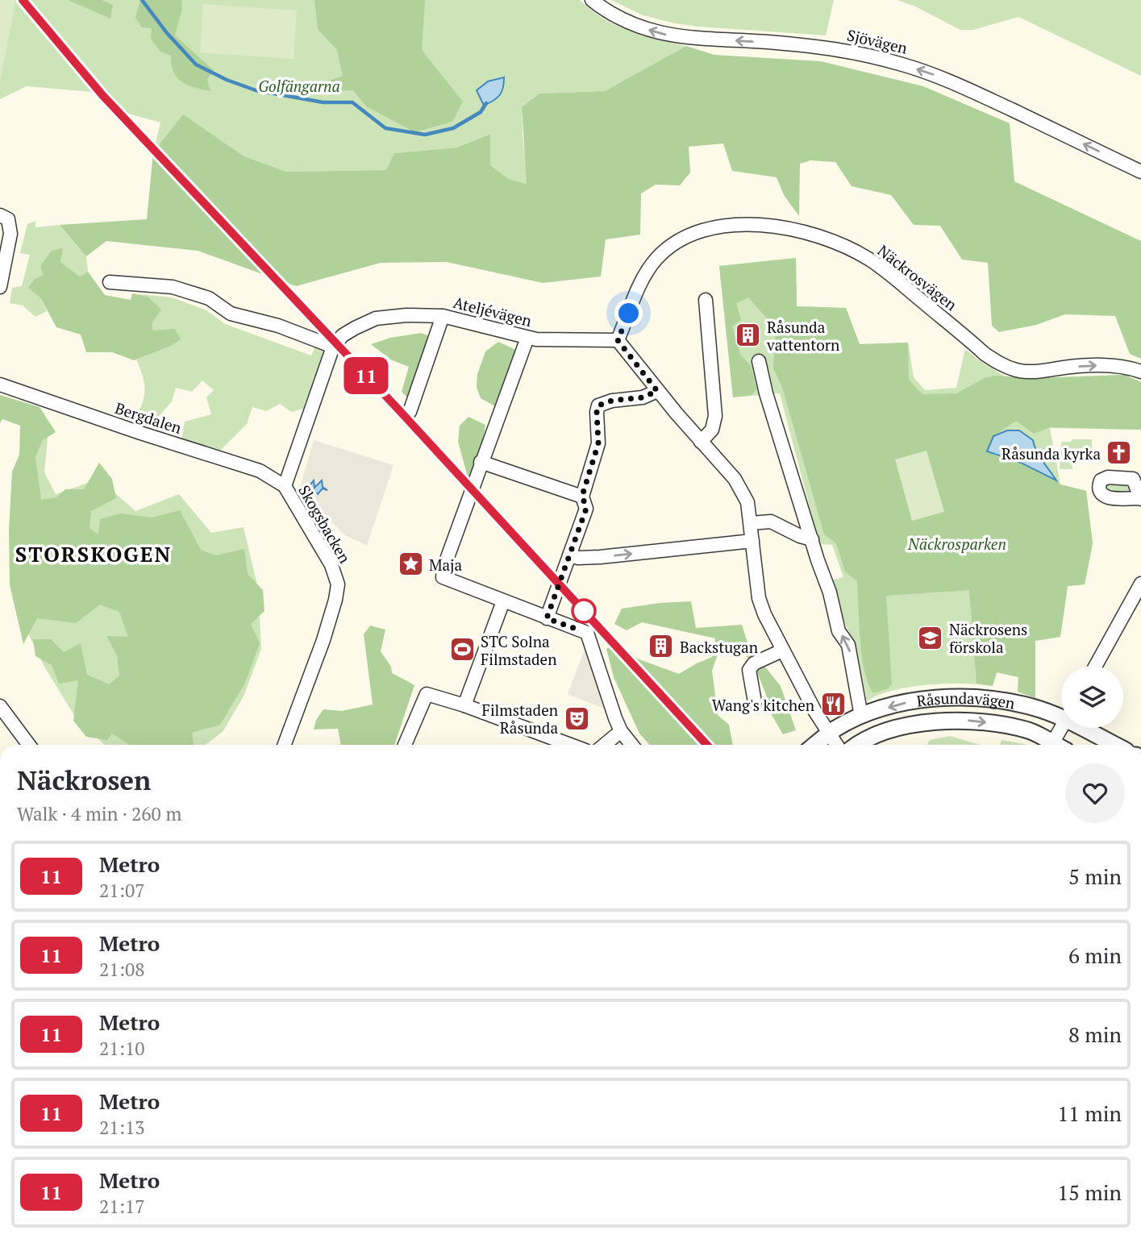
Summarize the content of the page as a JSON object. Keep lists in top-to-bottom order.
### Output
{
  "streets": {
    "street": [
      "Sjövägen",
      "Näckrosvägen",
      "Ateljévägen",
      "Bergdalen",
      "Skogsbacken",
      "Råsundavägen"
    ]
  },
  "crossings": [
    ["Näckrosvägen", "Ateljévägen"],
    ["Ateljévägen", "Skogsbacken"],
    ["Bergdalen", "Skogsbacken"]
  ],
  "one_way": ["Sjövägen", "Näckrosvägen"],
  "districts": ["STORSKOGEN"],
  "parks": ["Golfängarna", "Näckrosparken"],
  "places": {
    "building": ["Råsunda vattentorn", "Backstugan"],
    "church": ["Råsunda kyrka"],
    "place": ["Maja"],
    "school or university": ["Näckrosens förskola"],
    "sports": ["STC Solna Filmstaden"],
    "restaurant": ["Wang's kitchen"],
    "theatre": ["Filmstaden Råsunda"]
  },
  "lines": ["metro line 11"],
  "page": {
    "on_map": "11",
    "heading": ["Näckrosen", "Walk · 4 min · 260 m"],
    "list": [
      {
        "mark": "11",
        "name": "Metro",
        "note": "21:07",
        "value": "5 min"
      },
      {
        "mark": "11",
        "name": "Metro",
        "note": "21:08",
        "value": "6 min"
      },
      {
        "mark": "11",
        "name": "Metro",
        "note": "21:10",
        "value": "8 min"
      },
      {
        "mark": "11",
        "name": "Metro",
        "note": "21:13",
        "value": "11 min"
      },
      {
        "mark": "11",
        "name": "Metro",
        "note": "21:17",
        "value": "15 min"
      }
    ]
  }
}
